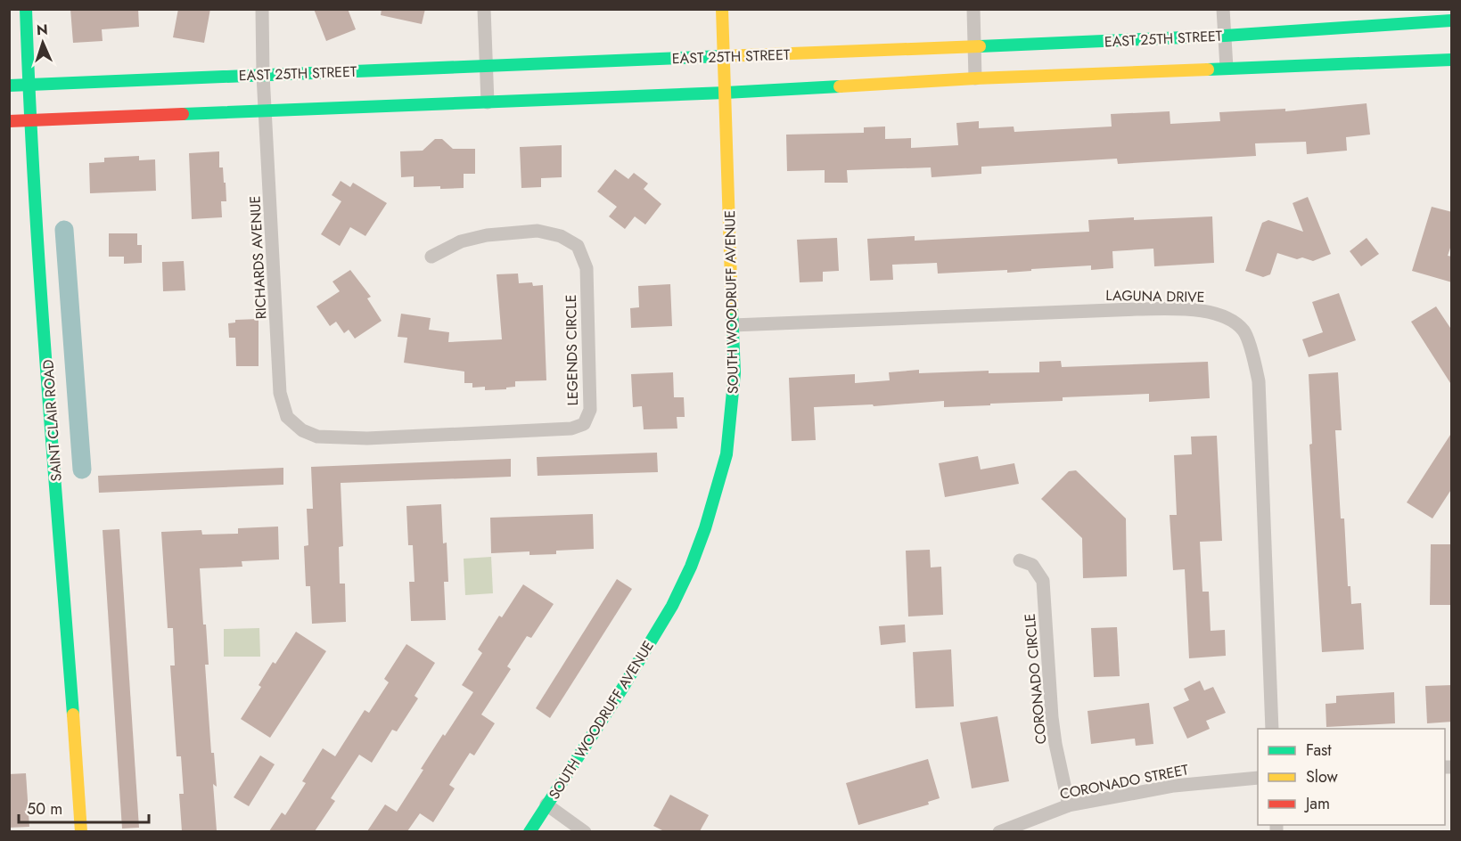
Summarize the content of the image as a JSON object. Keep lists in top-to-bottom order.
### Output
{
  "streets": {
    "street": [
      "EAST 25TH STREET",
      "RICHARDS AVENUE",
      "LAGUNA DRIVE",
      "SOUTH WOODRUFF AVENUE",
      "LEGENDS CIRCLE",
      "SAINT CLAIR ROAD",
      "CORONADO CIRCLE",
      "CORONADO STREET"
    ]
  },
  "crossings": [
    ["EAST 25TH STREET", "RICHARDS AVENUE"],
    ["EAST 25TH STREET", "SOUTH WOODRUFF AVENUE"],
    ["EAST 25TH STREET", "SAINT CLAIR ROAD"],
    ["RICHARDS AVENUE", "LEGENDS CIRCLE"],
    ["LAGUNA DRIVE", "SOUTH WOODRUFF AVENUE"],
    ["CORONADO CIRCLE", "CORONADO STREET"]
  ],
  "legend": ["Fast", "Slow", "Jam"],
  "scale_bar": "50 m",
  "north": "top"
}
